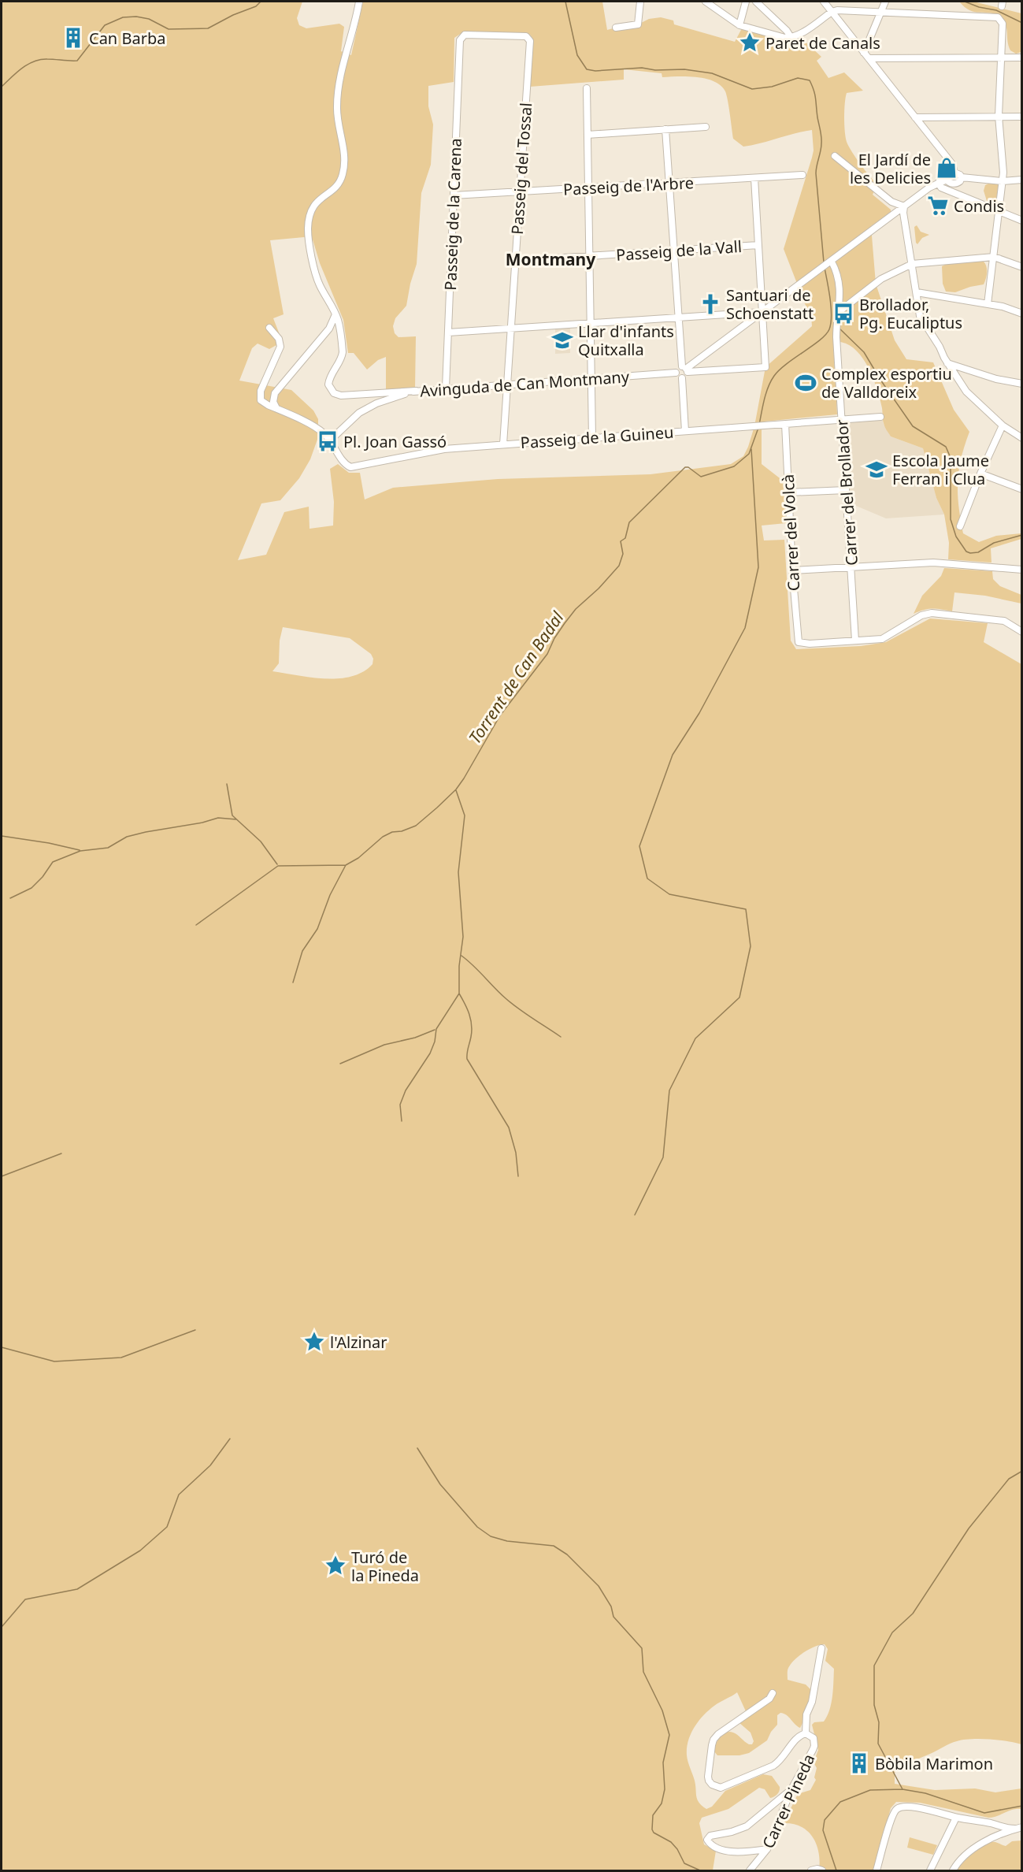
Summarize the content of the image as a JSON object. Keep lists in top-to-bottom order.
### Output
{
  "streets": {
    "street": [
      "Passeig del Tossal",
      "Passeig de l'Arbre",
      "Passeig de la Carena",
      "Passeig de la Vall",
      "Avinguda de Can Montmany",
      "Passeig de la Guineu",
      "Carrer del Brollador",
      "Carrer del Volcà",
      "Carrer Pineda"
    ]
  },
  "crossings": [
    ["Passeig del Tossal", "Passeig de l'Arbre"],
    ["Passeig del Tossal", "Passeig de la Carena"],
    ["Passeig del Tossal", "Passeig de la Vall"],
    ["Passeig del Tossal", "Avinguda de Can Montmany"],
    ["Passeig del Tossal", "Passeig de la Guineu"],
    ["Passeig de l'Arbre", "Passeig de la Carena"],
    ["Passeig de la Carena", "Avinguda de Can Montmany"],
    ["Avinguda de Can Montmany", "Passeig de la Guineu"],
    ["Passeig de la Guineu", "Carrer del Brollador"],
    ["Passeig de la Guineu", "Carrer del Volcà"],
    ["Carrer del Brollador", "Carrer del Volcà"]
  ],
  "districts": ["Montmany"],
  "water": ["Torrent de Can Badal"],
  "places": {
    "building": ["Can Barba", "Bòbila Marimon"],
    "place": ["Paret de Canals", "l'Alzinar", "Turó de la Pineda"],
    "shop": ["El Jardí de les Delicies"],
    "supermarket": ["Condis"],
    "church": ["Santuari de Schoenstatt"],
    "bus stop": ["Brollador, Pg. Eucaliptus", "Pl. Joan Gassó"],
    "school or university": ["Llar d'infants Quitxalla", "Escola Jaume Ferran i Clua"],
    "sports": ["Complex esportiu de Valldoreix"]
  }
}
